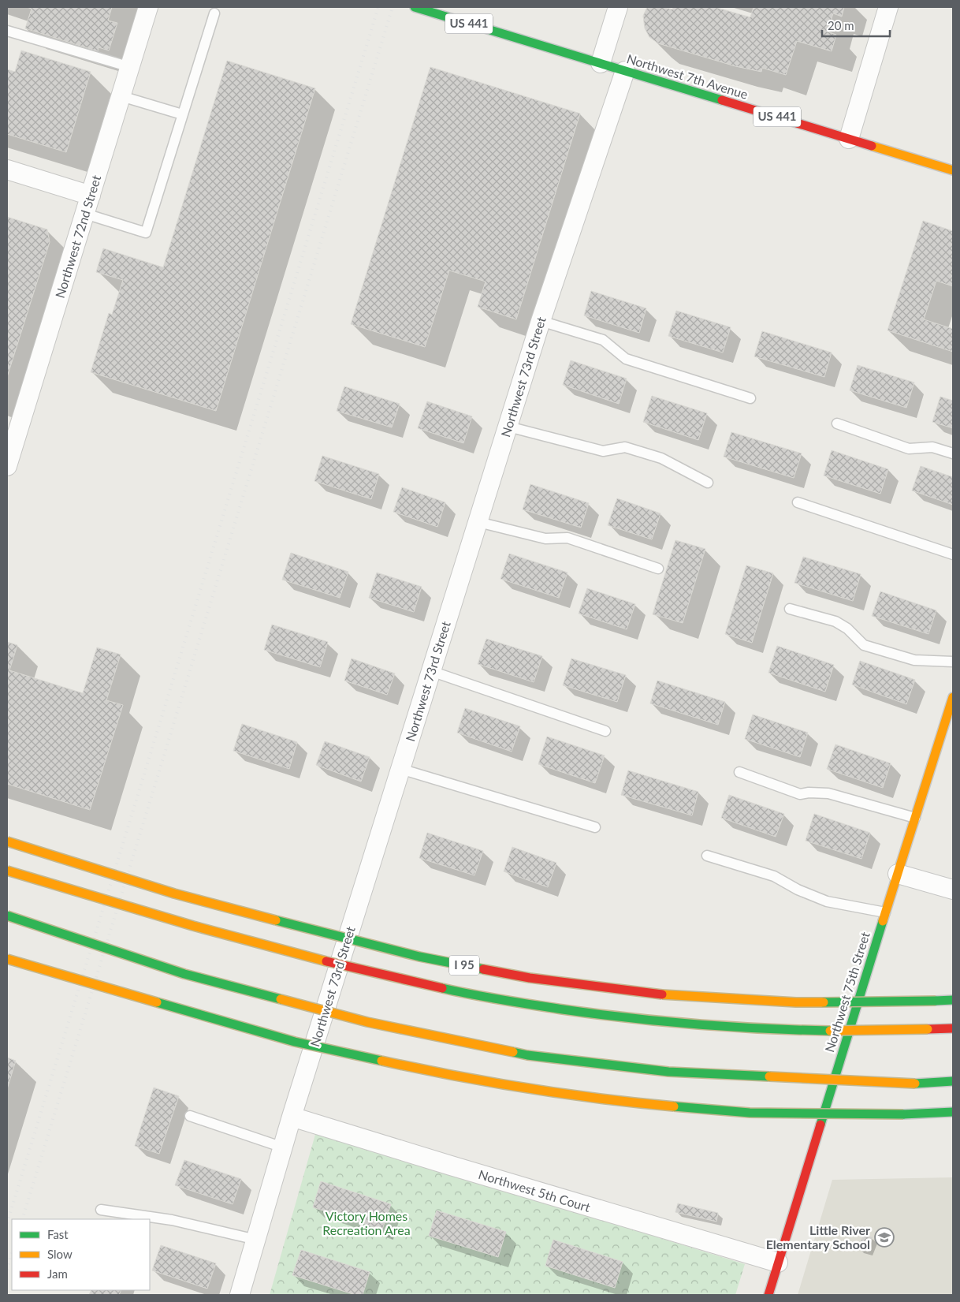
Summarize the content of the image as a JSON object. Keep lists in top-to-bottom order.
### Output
{
  "streets": {
    "main road": [
      "US 441",
      "Northwest 7th Avenue",
      "I 95",
      "Northwest 75th Street"
    ],
    "street": ["Northwest 72nd Street", "Northwest 73rd Street", "Northwest 5th Court"]
  },
  "crossings": [
    ["Northwest 7th Avenue", "Northwest 73rd Street"],
    ["Northwest 73rd Street", "Northwest 5th Court"],
    ["Northwest 75th Street", "Northwest 5th Court"]
  ],
  "parks": ["Victory Homes Recreation Area"],
  "places": {
    "school or university": ["Little River Elementary School"]
  },
  "legend": ["Fast", "Slow", "Jam"],
  "scale_bar": "20 m"
}
